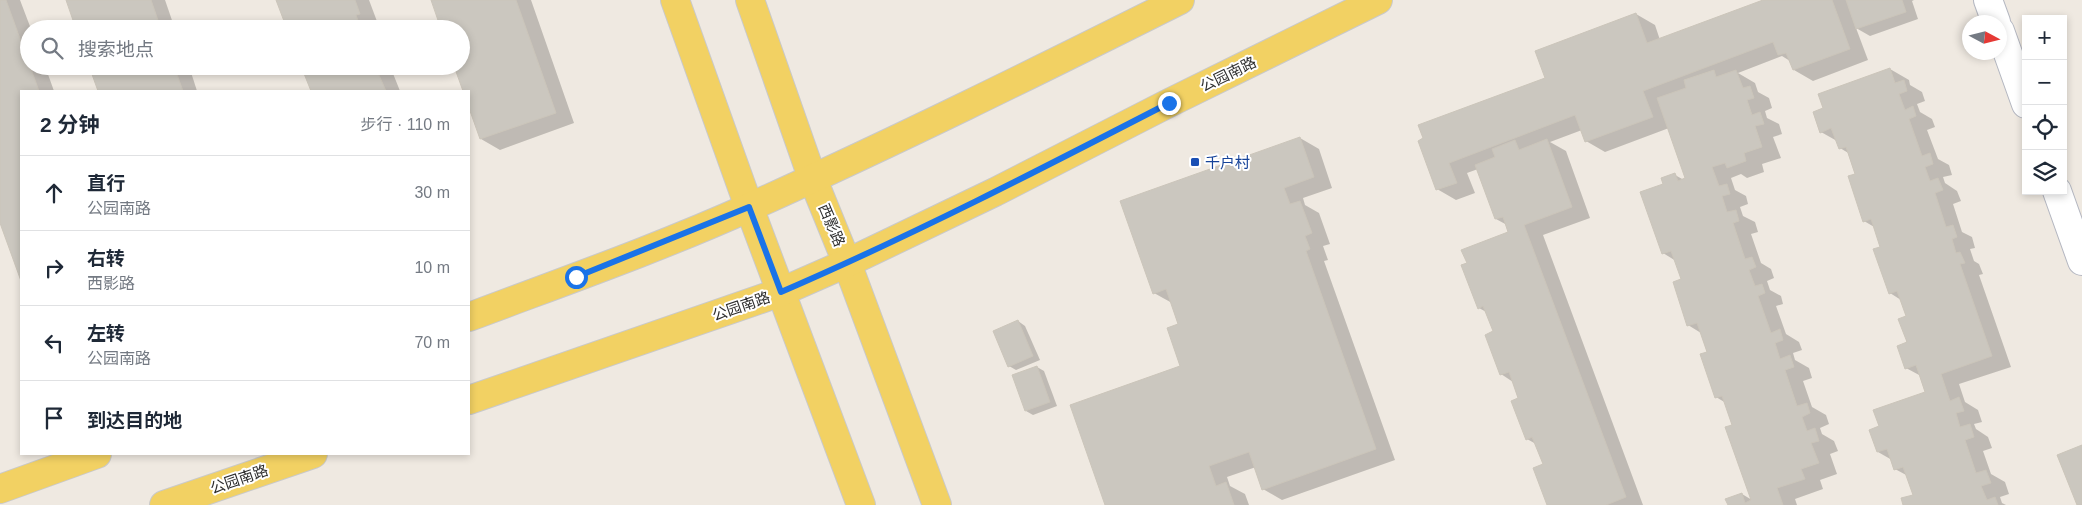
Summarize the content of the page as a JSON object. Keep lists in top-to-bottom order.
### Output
{
  "streets": {
    "main road": ["公园南路", "西影路"]
  },
  "crossings": [
    ["公园南路", "西影路"]
  ],
  "places": {
    "transit": ["千户村"]
  },
  "north": "right",
  "page": {
    "map_buttons": ["+", "−"],
    "search": "搜索地点",
    "heading": ["2 分钟", "步行 · 110 m"],
    "list": [
      ["直行", "公园南路", "30 m"],
      ["右转", "西影路", "10 m"],
      ["左转", "公园南路", "70 m"],
      "到达目的地"
    ]
  }
}
